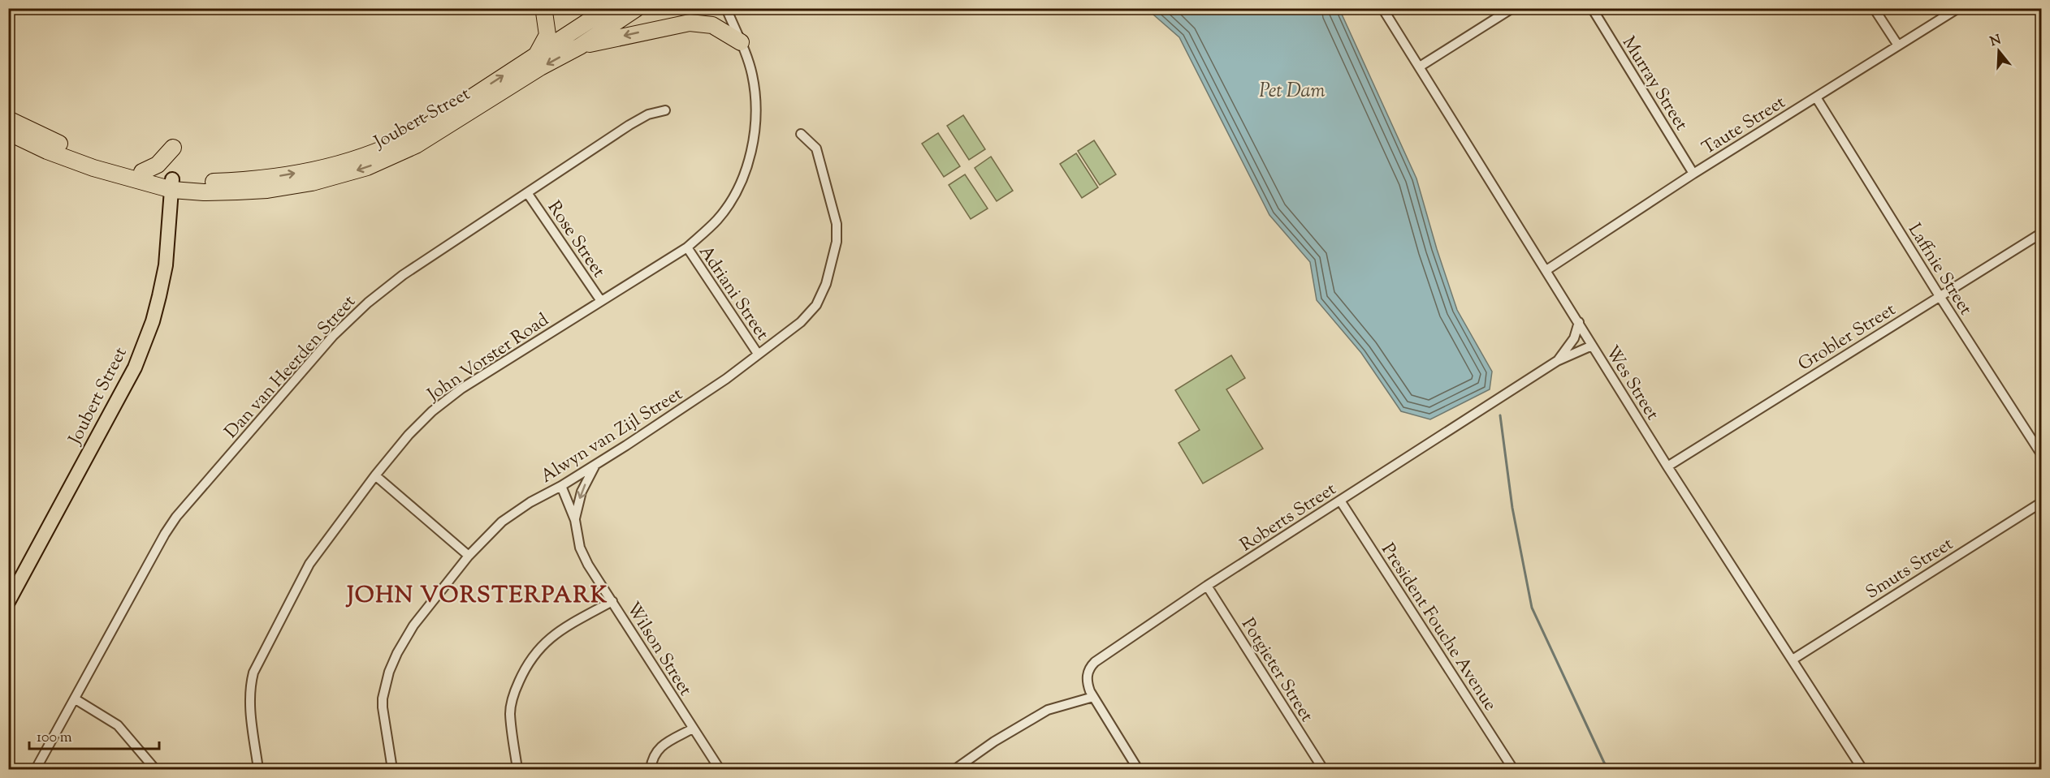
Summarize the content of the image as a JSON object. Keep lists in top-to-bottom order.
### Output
{
  "streets": {
    "highway": ["Joubert Street"],
    "street": [
      "Murray Street",
      "Taute Street",
      "Rose Street",
      "Laffnie Street",
      "Adriani Street",
      "Grobler Street",
      "John Vorster Road",
      "Dan van Heerden Street",
      "Wes Street",
      "Alwyn van Zijl Street",
      "Roberts Street",
      "Smuts Street",
      "President Fouche Avenue",
      "Wilson Street",
      "Potgieter Street"
    ]
  },
  "crossings": [
    ["Murray Street", "Taute Street"],
    ["Taute Street", "Laffnie Street"],
    ["Taute Street", "Wes Street"],
    ["Rose Street", "John Vorster Road"],
    ["Rose Street", "Dan van Heerden Street"],
    ["Laffnie Street", "Grobler Street"],
    ["Adriani Street", "John Vorster Road"],
    ["Adriani Street", "Alwyn van Zijl Street"],
    ["Grobler Street", "Wes Street"],
    ["Wes Street", "Smuts Street"],
    ["Alwyn van Zijl Street", "Wilson Street"],
    ["Roberts Street", "President Fouche Avenue"],
    ["Roberts Street", "Potgieter Street"]
  ],
  "districts": ["JOHN VORSTERPARK"],
  "water": ["Pet Dam"],
  "scale_bar": "100 m",
  "north": "top"
}
